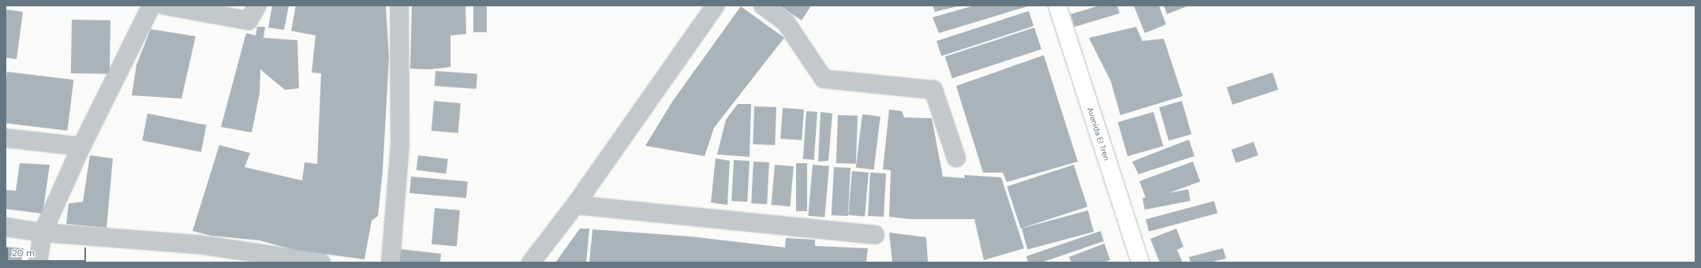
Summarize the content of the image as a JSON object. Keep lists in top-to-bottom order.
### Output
{
  "streets": {
    "main road": ["Avenida El Tren"]
  },
  "scale_bar": "20 m"
}
